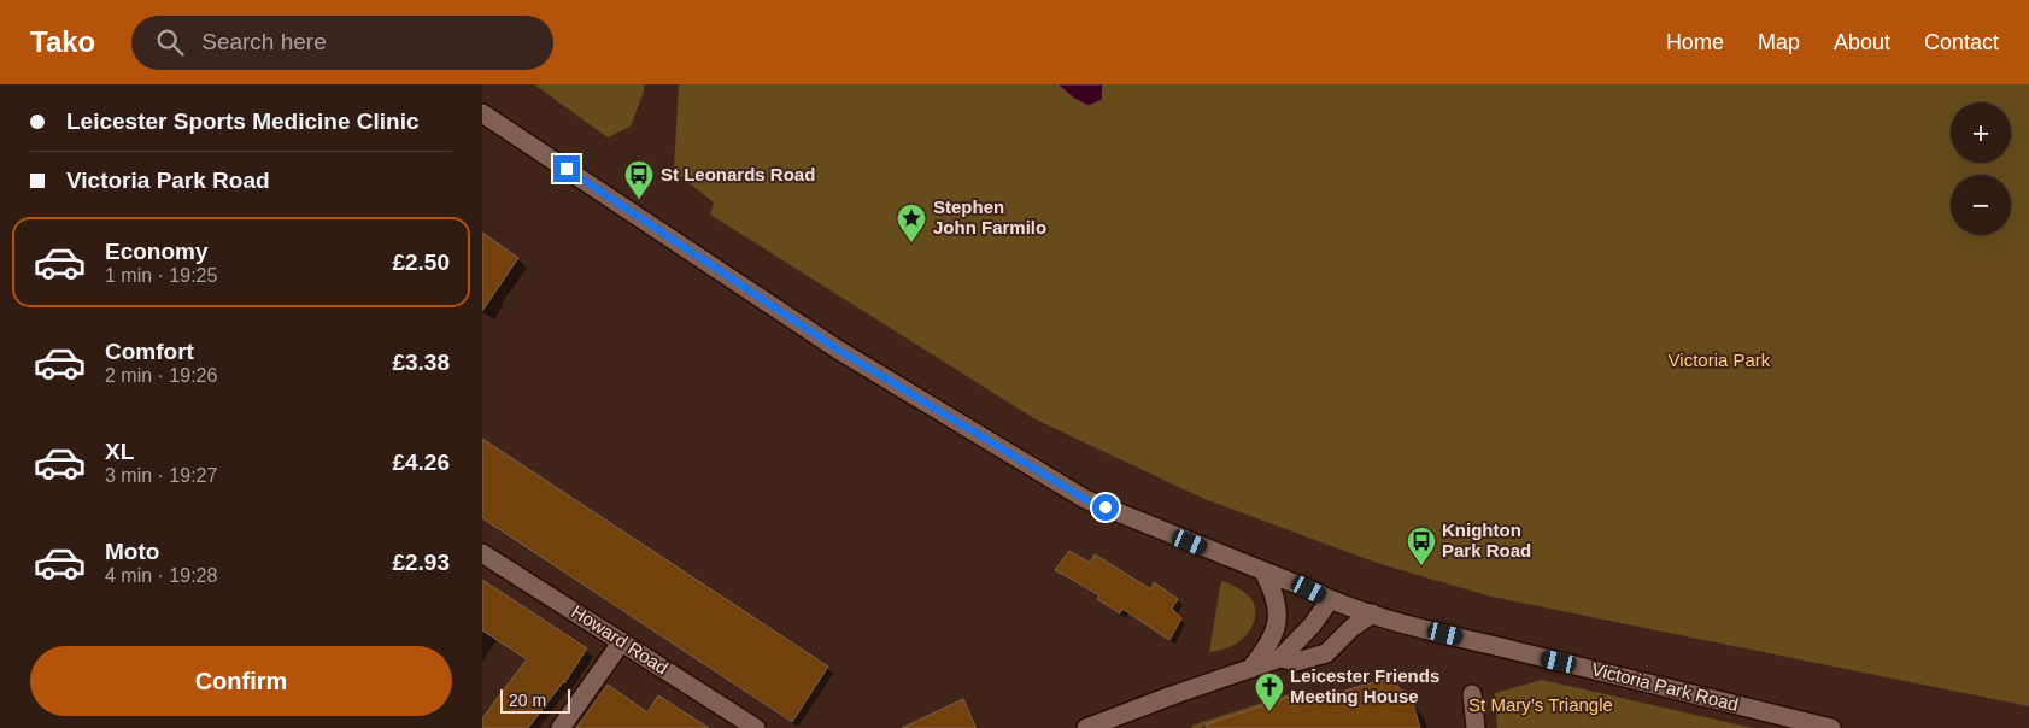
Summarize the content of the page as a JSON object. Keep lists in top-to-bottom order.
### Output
{
  "streets": {
    "main road": ["Howard Road", "Victoria Park Road"]
  },
  "parks": ["Victoria Park", "St Mary’s Triangle"],
  "places": {
    "bus stop": ["St Leonards Road", "Knighton Park Road"],
    "place": ["Stephen John Farmilo"],
    "church": ["Leicester Friends Meeting House"]
  },
  "scale_bar": "20 m",
  "page": {
    "header": "Tako",
    "search": "Search here",
    "nav": [
      "Home",
      "Map",
      "About",
      "Contact"
    ],
    "banner": ["Leicester Sports Medicine Clinic", "Victoria Park Road"],
    "map_buttons": ["+", "−"],
    "list": [
      {
        "name": "Economy",
        "note": "1 min · 19:25",
        "value": "£2.50"
      },
      {
        "name": "Comfort",
        "note": "2 min · 19:26",
        "value": "£3.38"
      },
      {
        "name": "XL",
        "note": "3 min · 19:27",
        "value": "£4.26"
      },
      {
        "name": "Moto",
        "note": "4 min · 19:28",
        "value": "£2.93"
      }
    ],
    "buttons": "Confirm",
    "scale": "20 m"
  }
}
